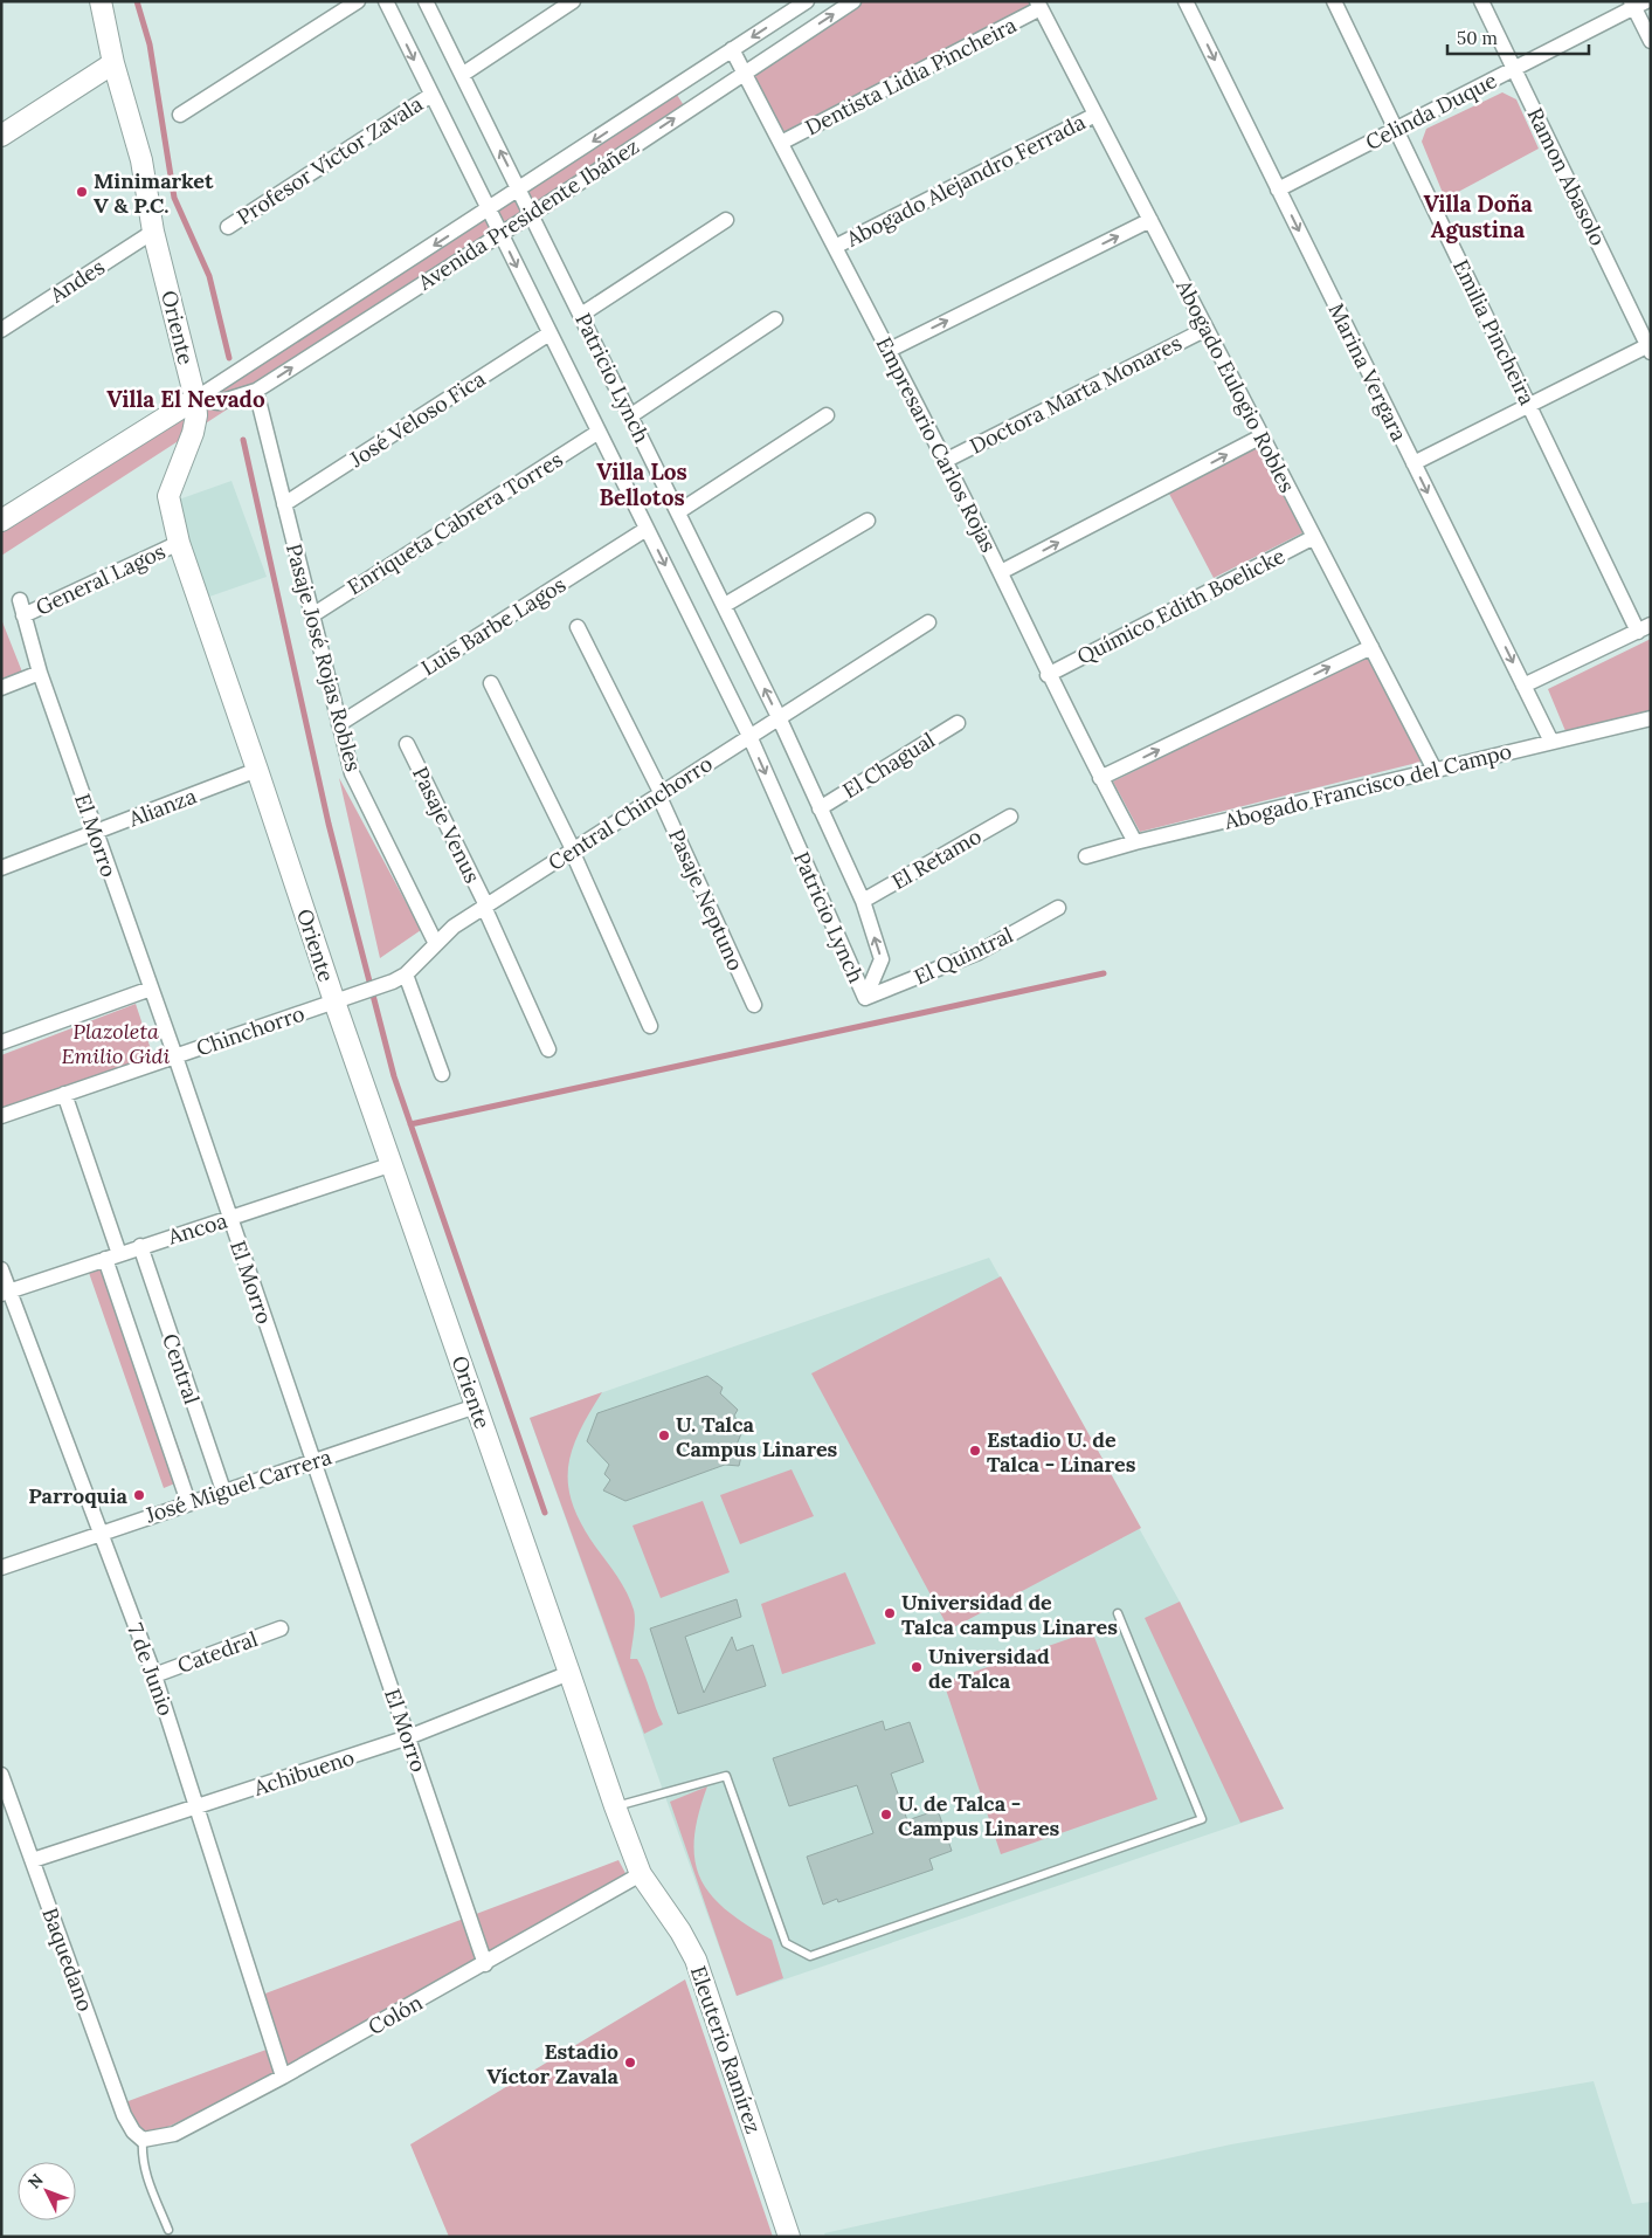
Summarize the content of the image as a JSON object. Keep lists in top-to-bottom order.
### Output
{
  "streets": {
    "street": [
      "Dentista Lidia Pincheira",
      "Celinda Duque",
      "Profesor Víctor Zavala",
      "Ramon Abasolo",
      "Abogado Alejandro Ferrada",
      "Avenida Presidente Ibáñez",
      "Andes",
      "Oriente",
      "Emilia Pincheira",
      "Marina Vergara",
      "Patricio Lynch",
      "Abogado Eulogio Robles",
      "Doctora Marta Monares",
      "José Veloso Fica",
      "Empresario Carlos Rojas",
      "Enriqueta Cabrera Torres",
      "General Lagos",
      "Químico Edith Boelicke",
      "Luis Barbe Lagos",
      "Pasaje José Rojas Robles",
      "El Chagual",
      "Abogado Francisco del Campo",
      "Alianza",
      "Central Chinchorro",
      "Pasaje Venus",
      "El Morro",
      "El Retamo",
      "Pasaje Neptuno",
      "El Quintral",
      "Chinchorro",
      "Ancoa",
      "Central",
      "José Miguel Carrera",
      "Catedral",
      "7 de Junio",
      "Achibueno",
      "Baquedano",
      "Colón",
      "Eleuterio Ramírez"
    ]
  },
  "crossings": [
    ["Dentista Lidia Pincheira", "Abogado Eulogio Robles"],
    ["Dentista Lidia Pincheira", "Empresario Carlos Rojas"],
    ["Celinda Duque", "Ramon Abasolo"],
    ["Celinda Duque", "Emilia Pincheira"],
    ["Celinda Duque", "Marina Vergara"],
    ["Profesor Víctor Zavala", "Patricio Lynch"],
    ["Abogado Alejandro Ferrada", "Abogado Eulogio Robles"],
    ["Abogado Alejandro Ferrada", "Empresario Carlos Rojas"],
    ["Avenida Presidente Ibáñez", "Oriente"],
    ["Avenida Presidente Ibáñez", "Patricio Lynch"],
    ["Avenida Presidente Ibáñez", "Empresario Carlos Rojas"],
    ["Avenida Presidente Ibáñez", "Pasaje José Rojas Robles"],
    ["Andes", "Oriente"],
    ["Oriente", "General Lagos"],
    ["Oriente", "Alianza"],
    ["Oriente", "Central Chinchorro"],
    ["Oriente", "Chinchorro"],
    ["Oriente", "Ancoa"],
    ["Oriente", "José Miguel Carrera"],
    ["Oriente", "Achibueno"],
    ["Oriente", "Colón"],
    ["Oriente", "Eleuterio Ramírez"],
    ["Marina Vergara", "Abogado Francisco del Campo"],
    ["Patricio Lynch", "José Veloso Fica"],
    ["Patricio Lynch", "Enriqueta Cabrera Torres"],
    ["Patricio Lynch", "Luis Barbe Lagos"],
    ["Patricio Lynch", "El Chagual"],
    ["Patricio Lynch", "Central Chinchorro"],
    ["Patricio Lynch", "El Retamo"],
    ["Patricio Lynch", "El Quintral"],
    ["Abogado Eulogio Robles", "Doctora Marta Monares"],
    ["Abogado Eulogio Robles", "Químico Edith Boelicke"],
    ["Abogado Eulogio Robles", "Abogado Francisco del Campo"],
    ["Doctora Marta Monares", "Empresario Carlos Rojas"],
    ["José Veloso Fica", "Pasaje José Rojas Robles"],
    ["Empresario Carlos Rojas", "Químico Edith Boelicke"],
    ["Empresario Carlos Rojas", "Abogado Francisco del Campo"],
    ["Enriqueta Cabrera Torres", "Pasaje José Rojas Robles"],
    ["General Lagos", "El Morro"],
    ["Luis Barbe Lagos", "Pasaje José Rojas Robles"],
    ["Pasaje José Rojas Robles", "Central Chinchorro"],
    ["Alianza", "El Morro"],
    ["Central Chinchorro", "Pasaje Venus"],
    ["Central Chinchorro", "Pasaje Neptuno"],
    ["Central Chinchorro", "Chinchorro"],
    ["El Morro", "Chinchorro"],
    ["El Morro", "Ancoa"],
    ["El Morro", "José Miguel Carrera"],
    ["El Morro", "Achibueno"],
    ["El Morro", "Colón"],
    ["Chinchorro", "Central"],
    ["Ancoa", "Central"],
    ["Ancoa", "7 de Junio"],
    ["Central", "José Miguel Carrera"],
    ["José Miguel Carrera", "7 de Junio"],
    ["Catedral", "7 de Junio"],
    ["7 de Junio", "Achibueno"],
    ["7 de Junio", "Colón"],
    ["Achibueno", "Baquedano"],
    ["Baquedano", "Colón"],
    ["Colón", "Eleuterio Ramírez"]
  ],
  "one_way": ["Marina Vergara"],
  "districts": ["Villa Doña Agustina", "Villa El Nevado", "Villa Los Bellotos"],
  "parks": ["Plazoleta Emilio Gidi"],
  "places": [
    "Minimarket V & P.C.",
    "U. Talca Campus Linares",
    "Estadio U. de Talca - Linares",
    "Parroquia",
    "Universidad de Talca campus Linares",
    "Universidad de Talca",
    "U. de Talca - Campus Linares",
    "Estadio Víctor Zavala"
  ],
  "scale_bar": "50 m",
  "north": "top left"
}
